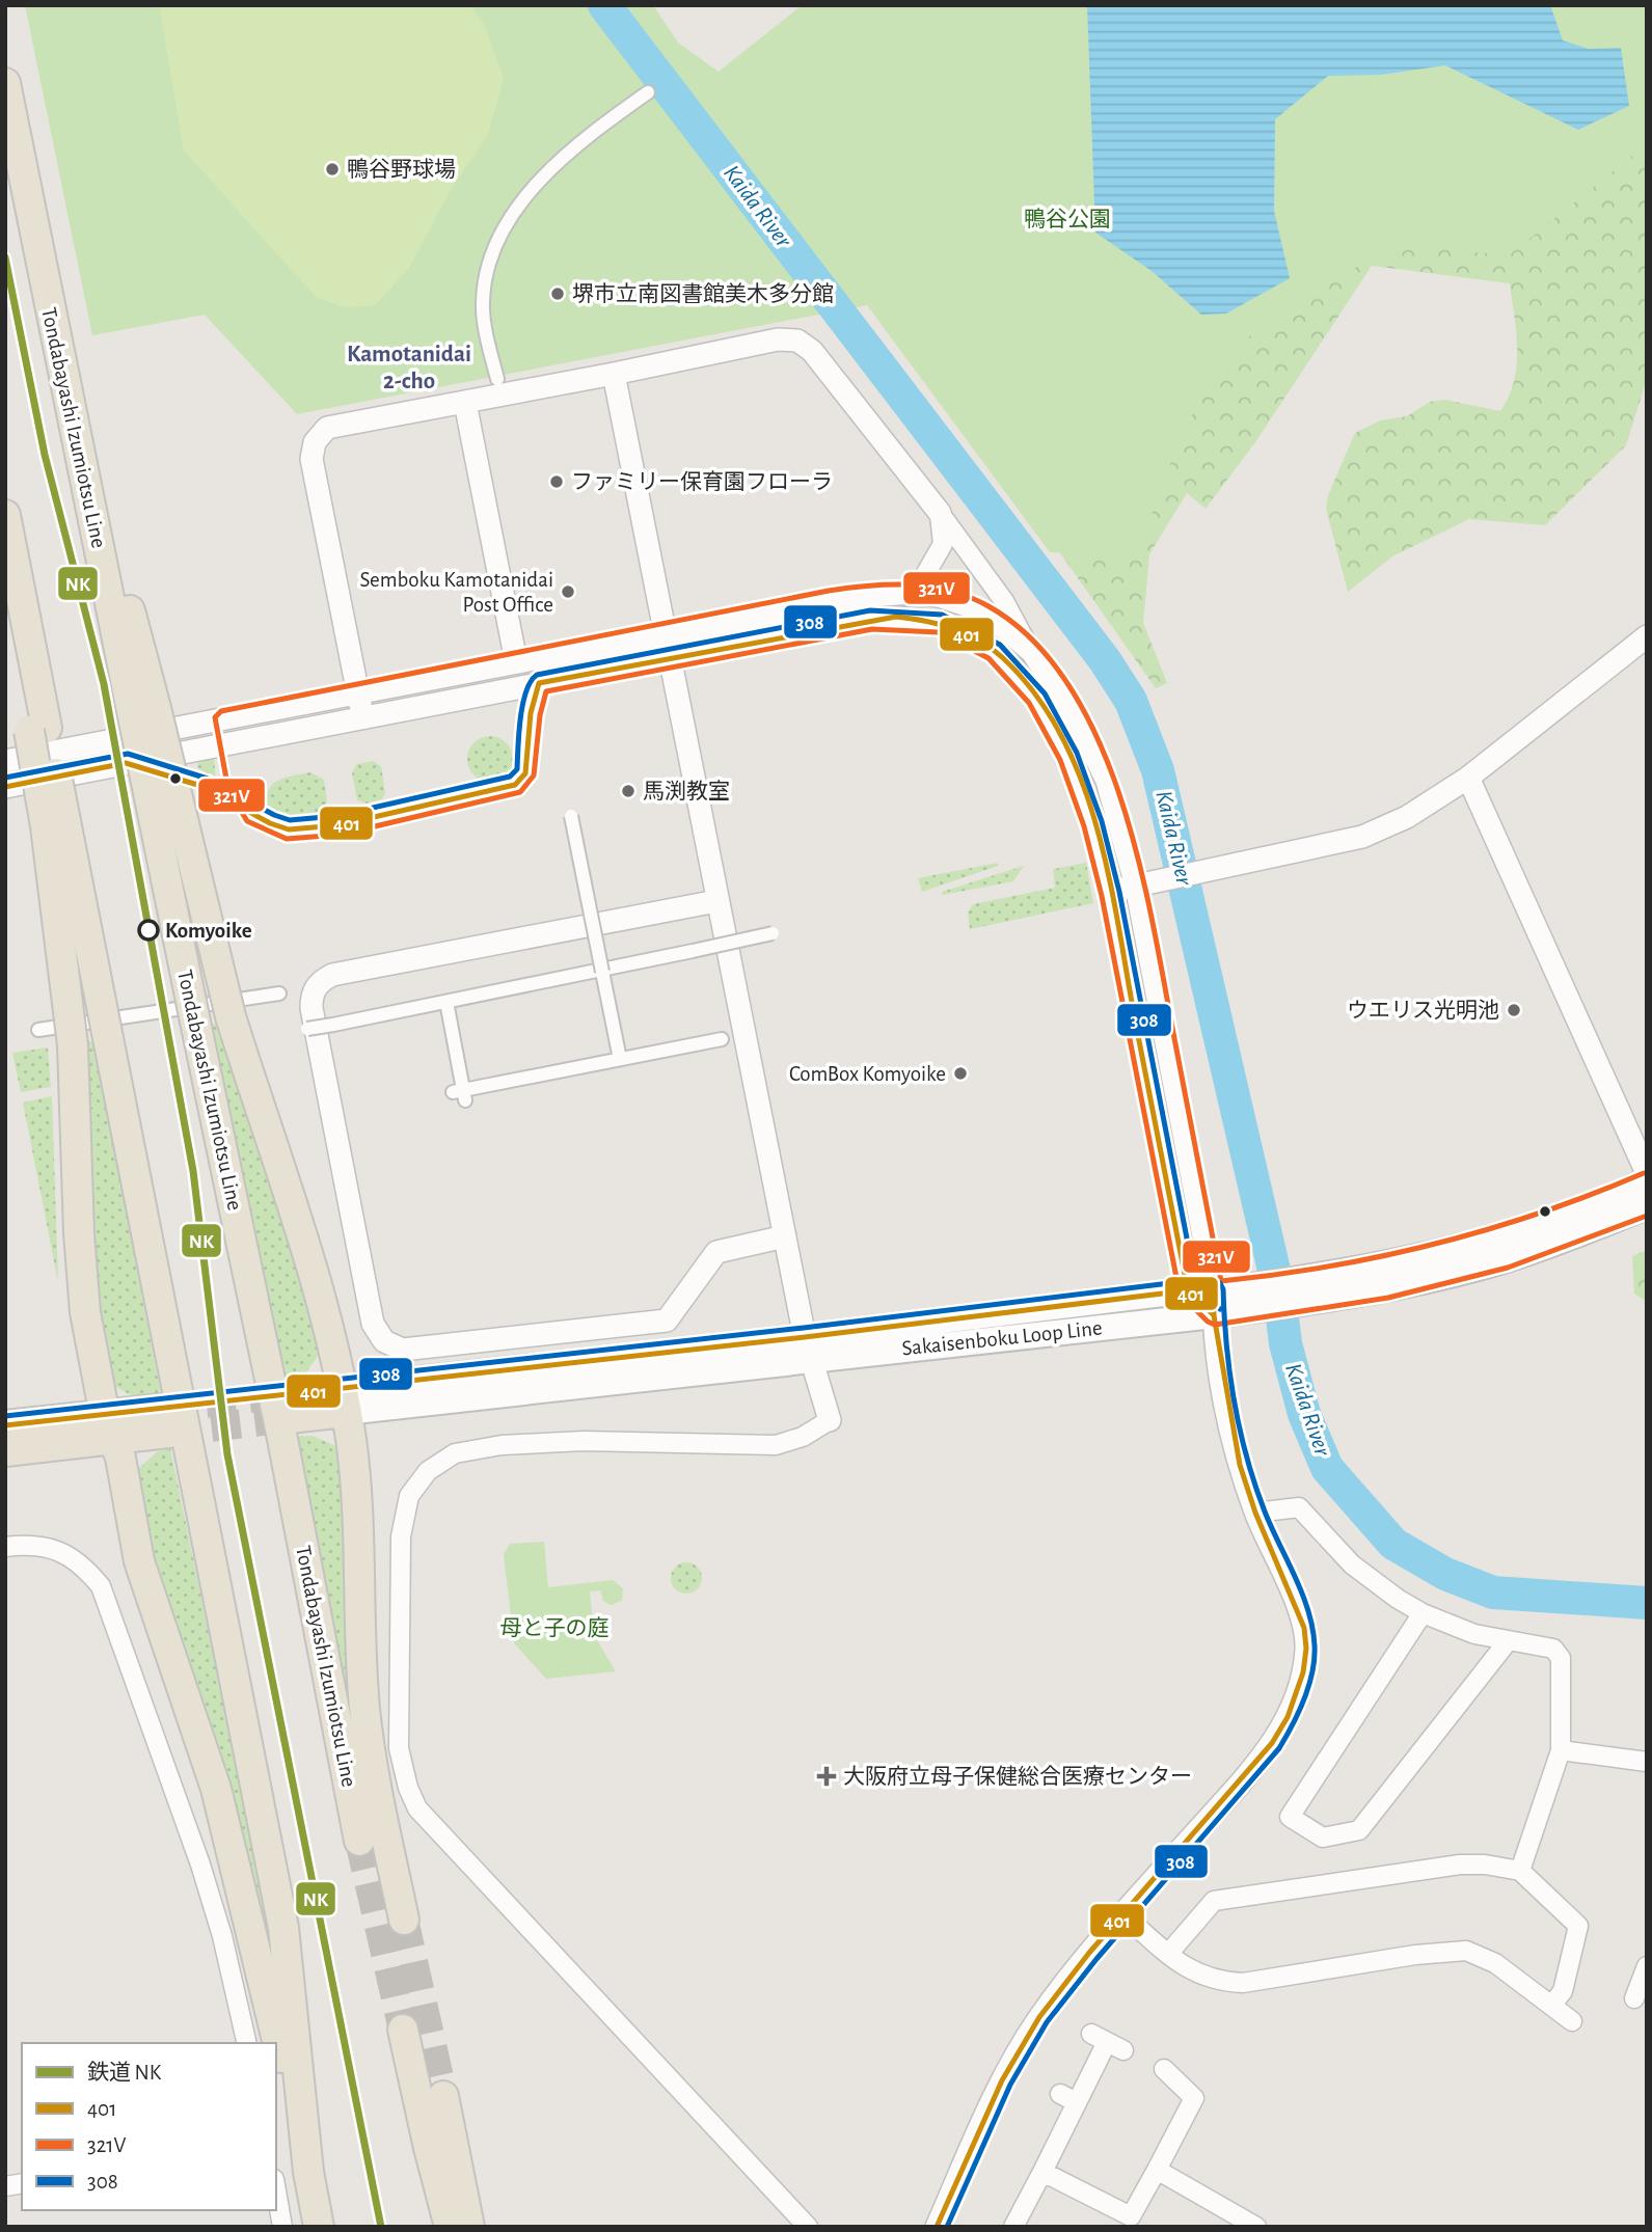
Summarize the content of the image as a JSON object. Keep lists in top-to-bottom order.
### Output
{
  "streets": {
    "main road": ["Tondabayashi Izumiotsu Line", "Sakaisenboku Loop Line"]
  },
  "districts": ["Kamotanidai 2-cho"],
  "water": ["Kaida River"],
  "parks": ["鴨谷公園", "母と子の庭"],
  "places": {
    "other": [
      "鴨谷野球場",
      "堺市立南図書館美木多分館",
      "ファミリー保育園フローラ",
      "Semboku Kamotanidai Post Office",
      "馬渕教室",
      "Komyoike",
      "ウエリス光明池",
      "ComBox Komyoike"
    ],
    "health": ["大阪府立母子保健総合医療センター"]
  },
  "lines": [
    "rail line NK",
    "transit line 321V",
    "transit line 308",
    "transit line 401"
  ],
  "legend": [
    "鉄道 NK",
    "401",
    "321V",
    "308"
  ]
}
